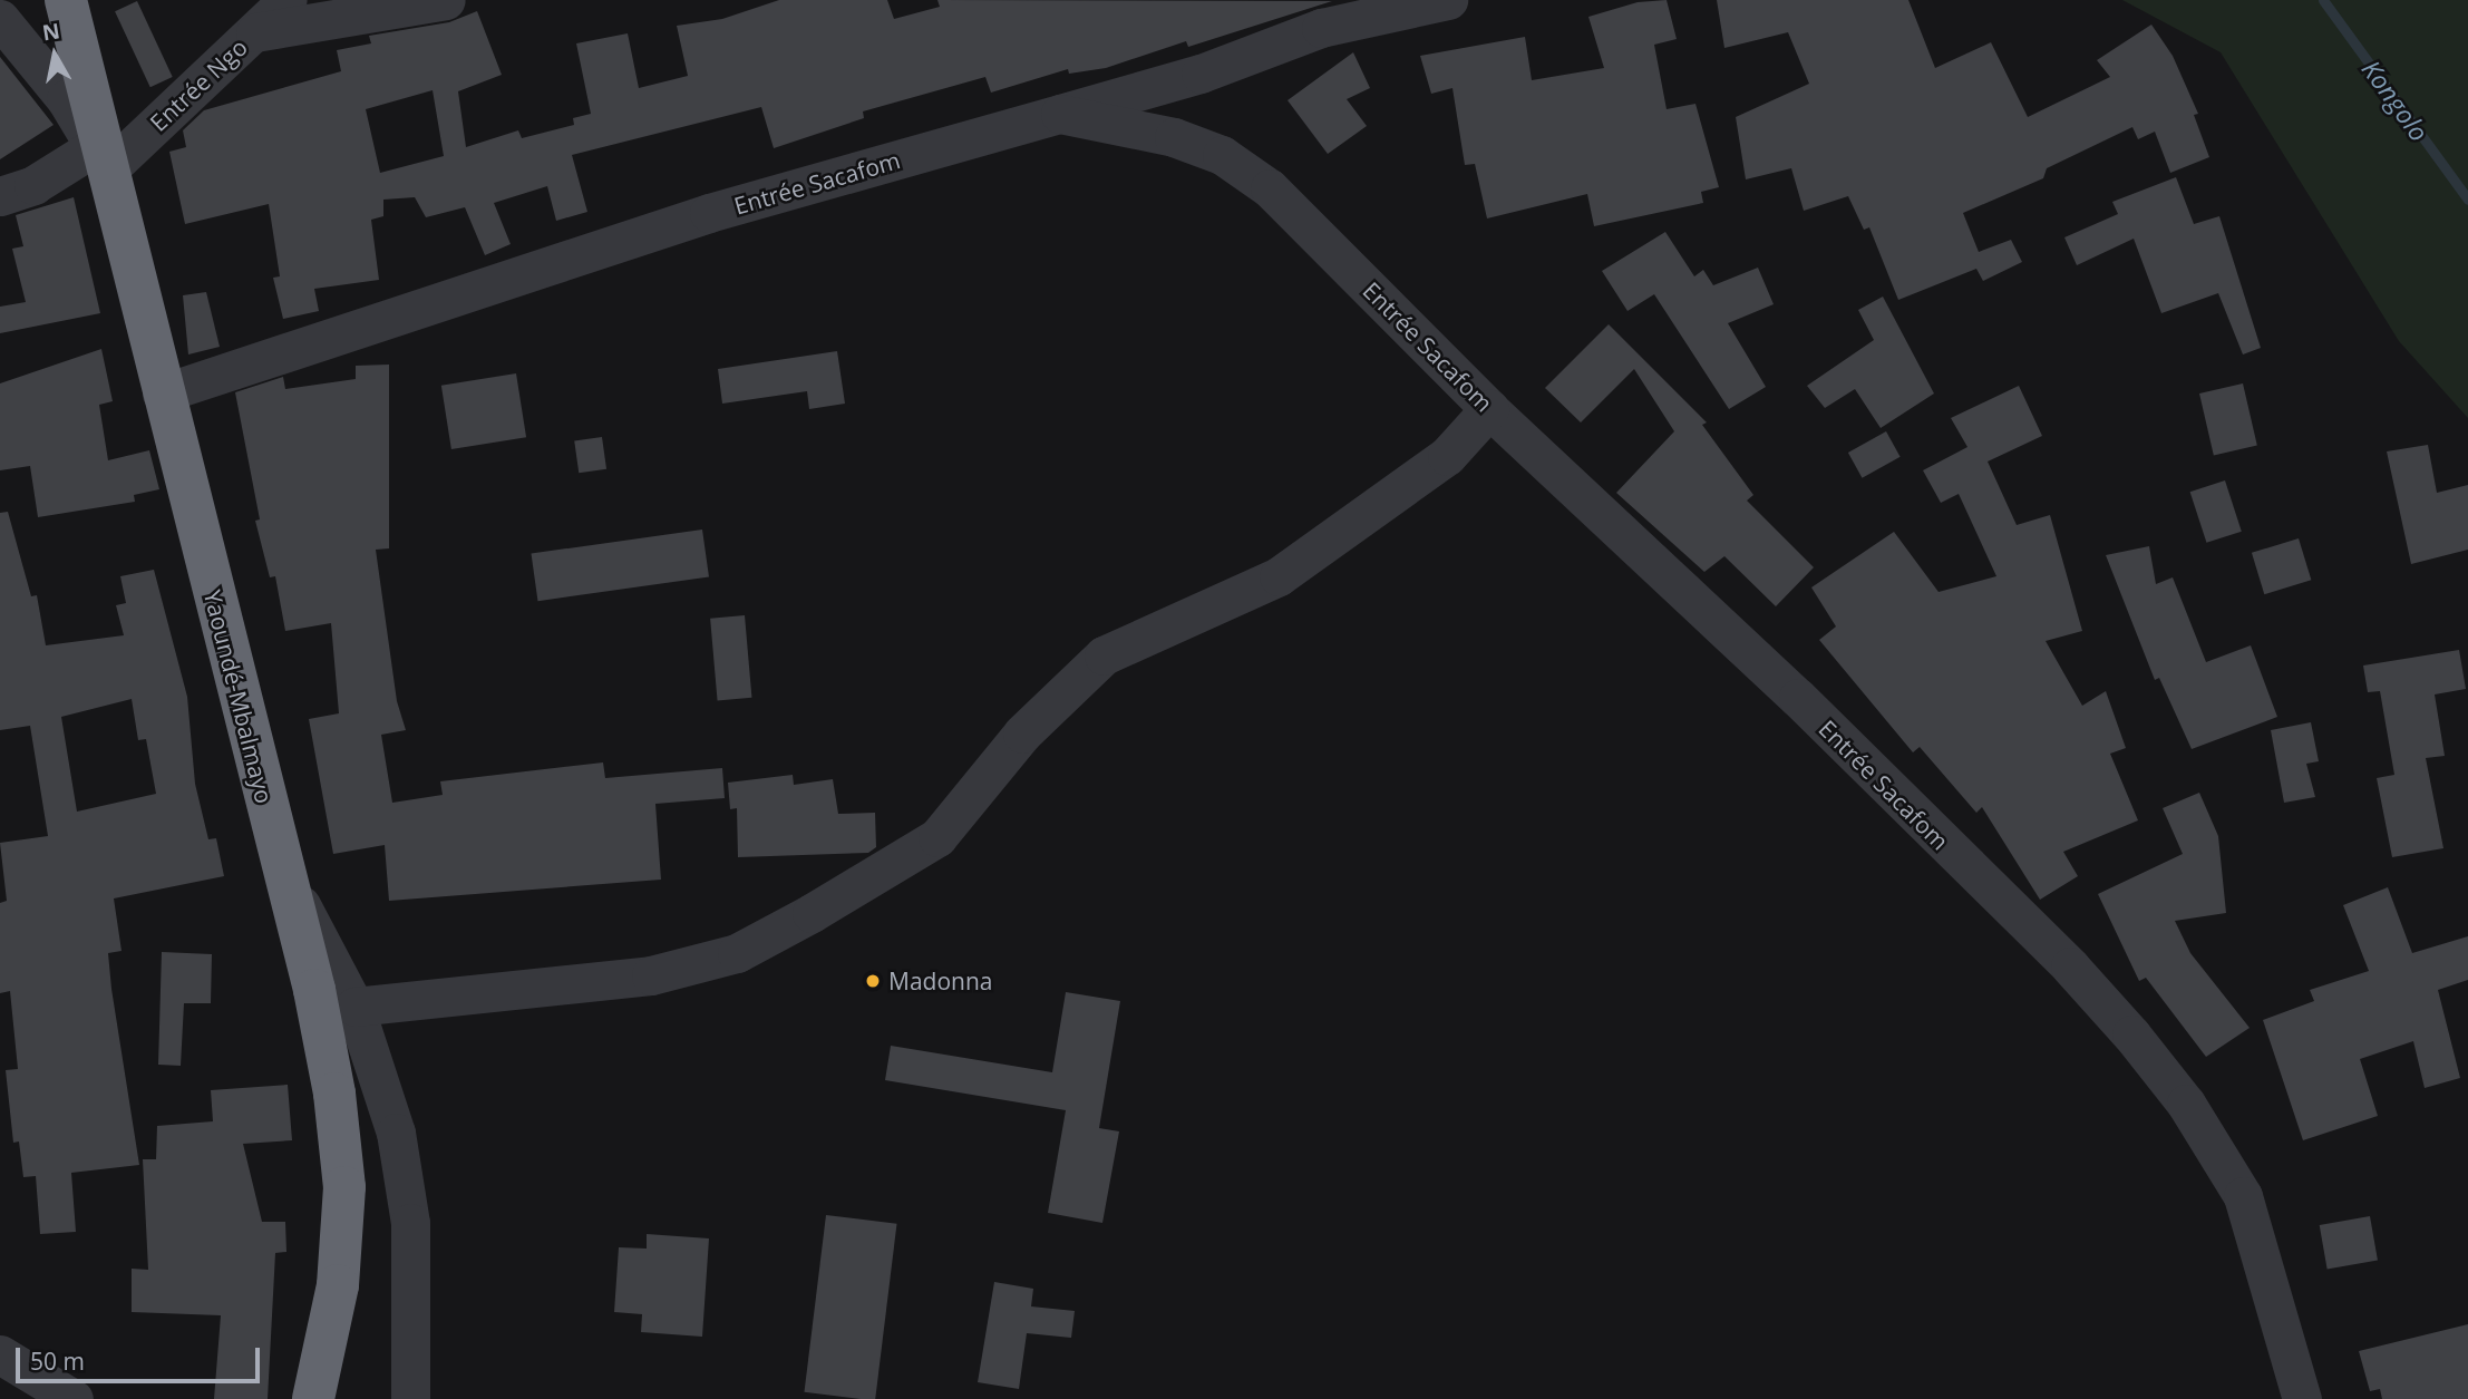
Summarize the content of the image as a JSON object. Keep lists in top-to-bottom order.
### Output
{
  "streets": {
    "highway": ["Yaoundé-Mbalmayo"],
    "street": ["Entrée Ngo", "Entrée Sacafom"]
  },
  "crossings": [
    ["Entrée Ngo", "Yaoundé-Mbalmayo"],
    ["Entrée Sacafom", "Yaoundé-Mbalmayo"]
  ],
  "water": ["Kongolo"],
  "places": ["Madonna"],
  "scale_bar": "50 m",
  "north": "top"
}
